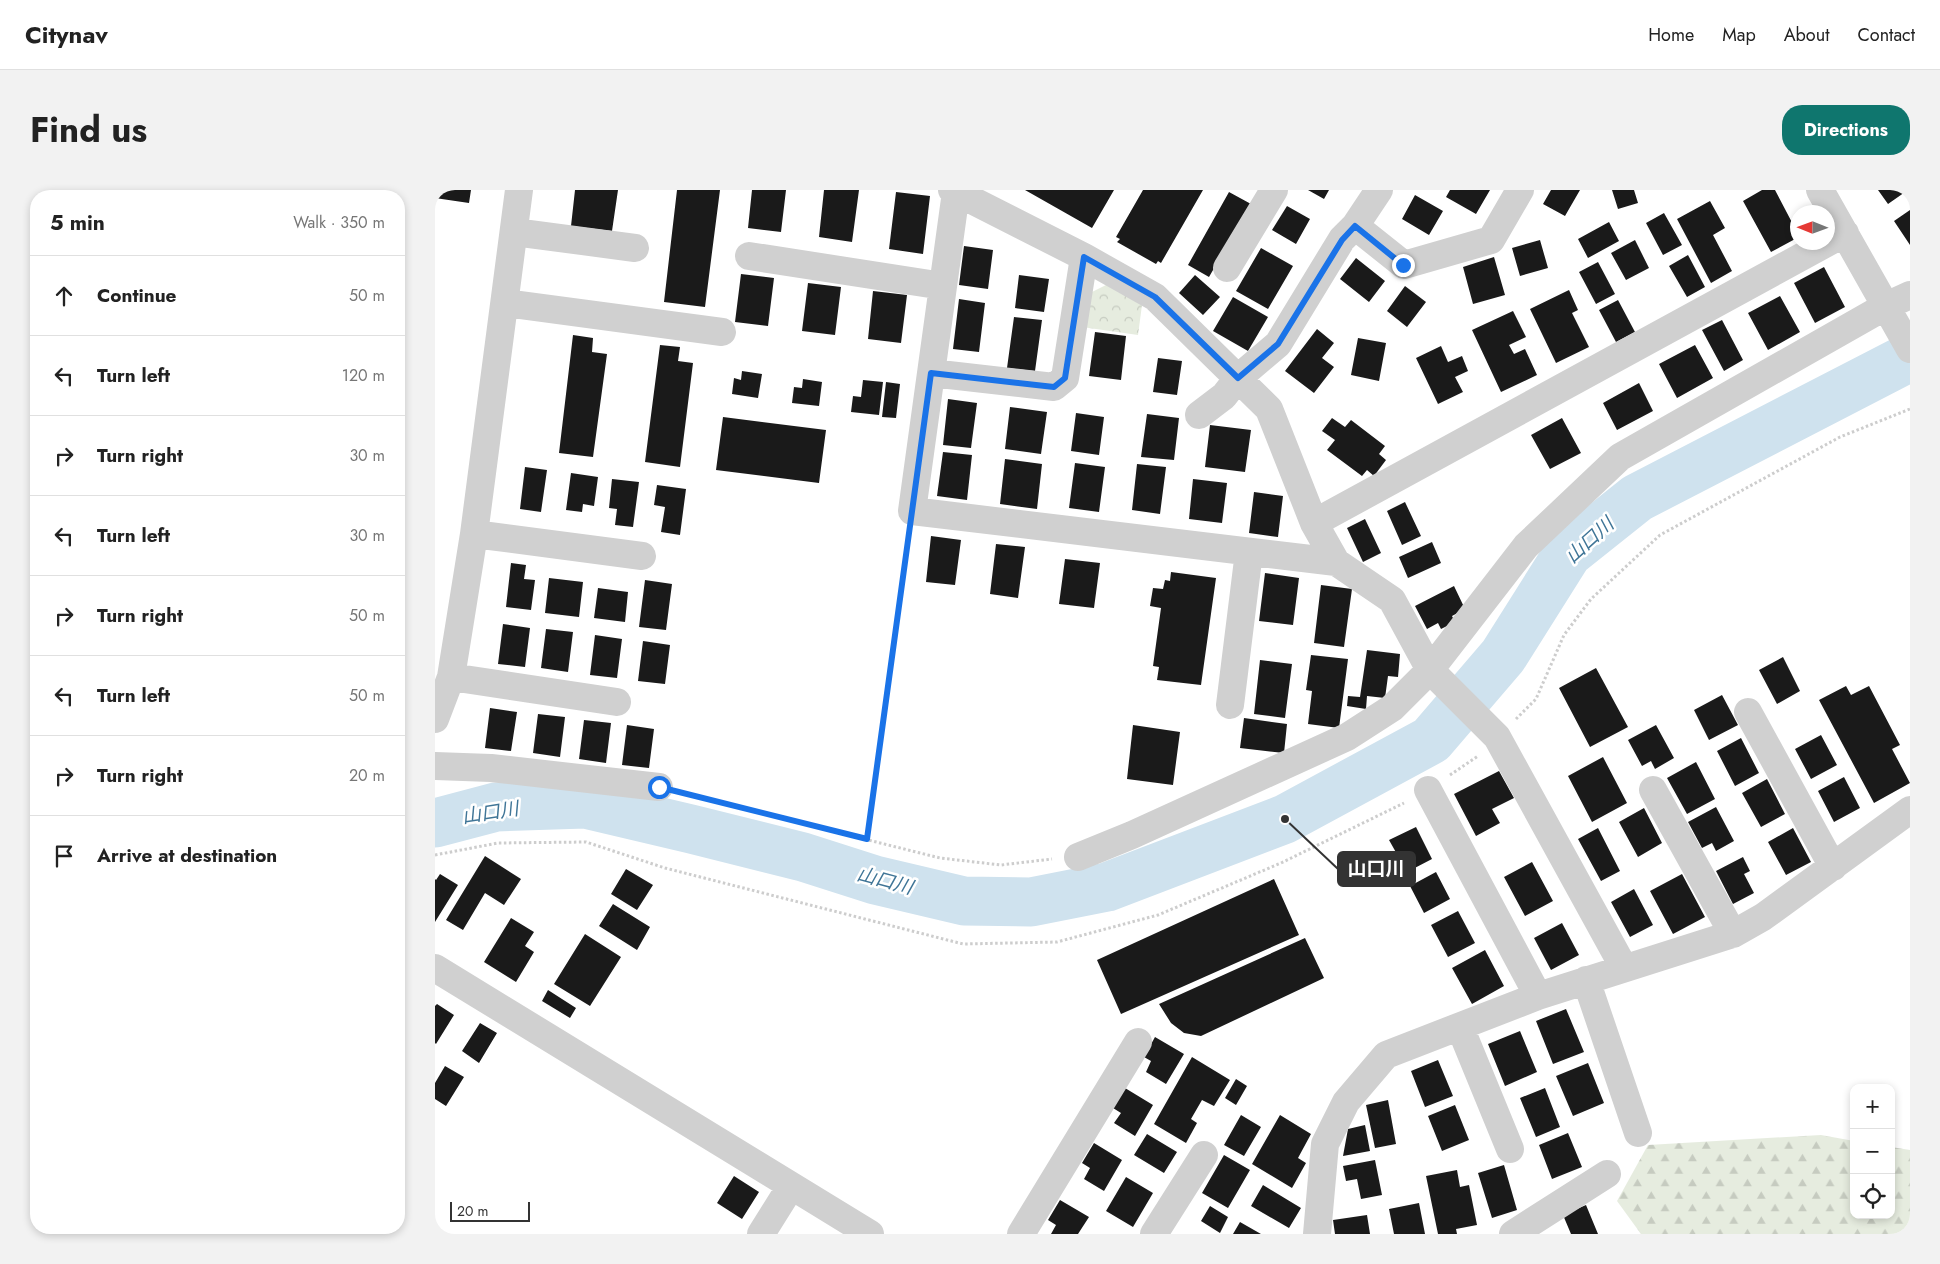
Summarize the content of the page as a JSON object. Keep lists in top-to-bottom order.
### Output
{
  "water": ["山口川"],
  "places": ["山口川"],
  "scale_bar": "20 m",
  "north": "left",
  "page": {
    "header": "Citynav",
    "nav": [
      "Home",
      "Map",
      "About",
      "Contact"
    ],
    "title": "Find us",
    "buttons": "Directions",
    "heading": ["5 min", "Walk · 350 m"],
    "list": [
      ["Continue", "50 m"],
      ["Turn left", "120 m"],
      ["Turn right", "30 m"],
      ["Turn left", "30 m"],
      ["Turn right", "50 m"],
      ["Turn left", "50 m"],
      ["Turn right", "20 m"],
      "Arrive at destination"
    ],
    "map_buttons": ["+", "−"],
    "scale": "20 m"
  }
}
